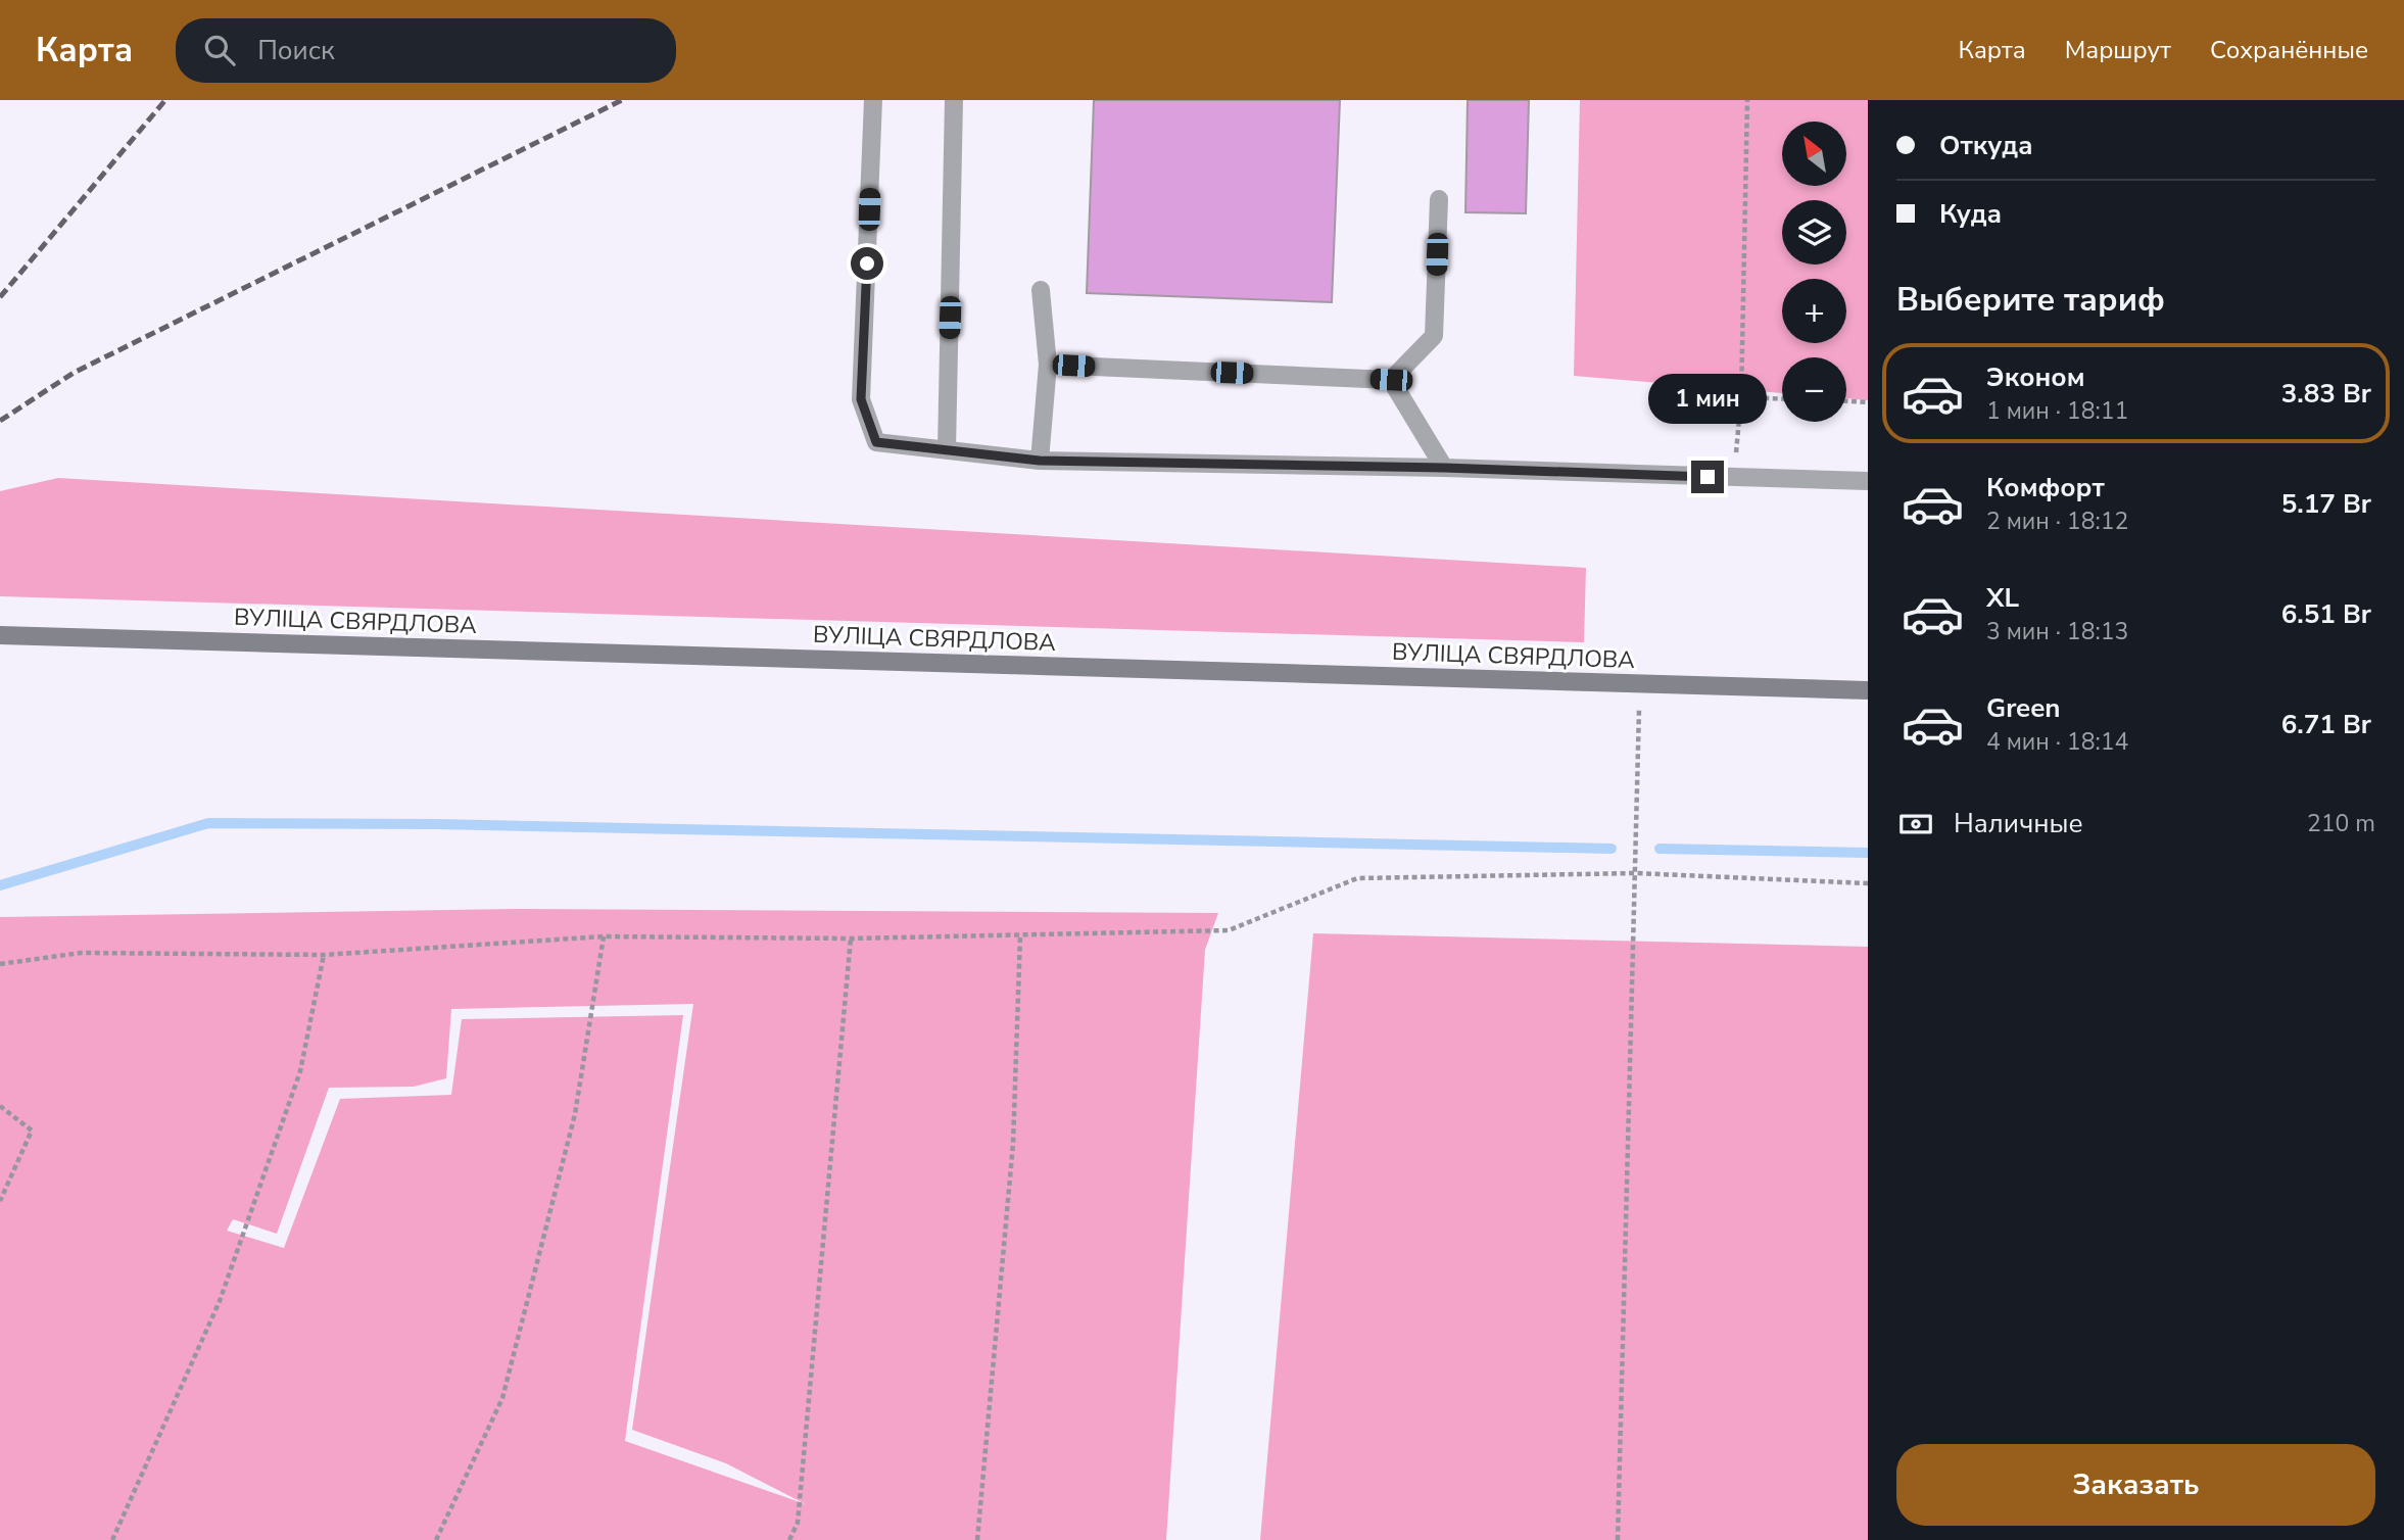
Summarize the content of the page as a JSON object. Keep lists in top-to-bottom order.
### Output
{
  "streets": {
    "main road": ["ВУЛІЦА СВЯРДЛОВА"]
  },
  "north": "top left",
  "page": {
    "header": "Карта",
    "search": "Поиск",
    "nav": ["Карта", "Маршрут", "Сохранённые"],
    "banner": ["Откуда", "Куда"],
    "map_buttons": ["+", "−"],
    "heading": "Выберите тариф",
    "list": [
      {
        "name": "Эконом",
        "note": "1 мин · 18:11",
        "value": "3.83 Br"
      },
      {
        "name": "Комфорт",
        "note": "2 мин · 18:12",
        "value": "5.17 Br"
      },
      {
        "name": "XL",
        "note": "3 мин · 18:13",
        "value": "6.51 Br"
      },
      {
        "name": "Green",
        "note": "4 мин · 18:14",
        "value": "6.71 Br"
      }
    ],
    "bubble": "1 мин",
    "pay": ["Наличные", "210 m"],
    "buttons": "Заказать"
  }
}
